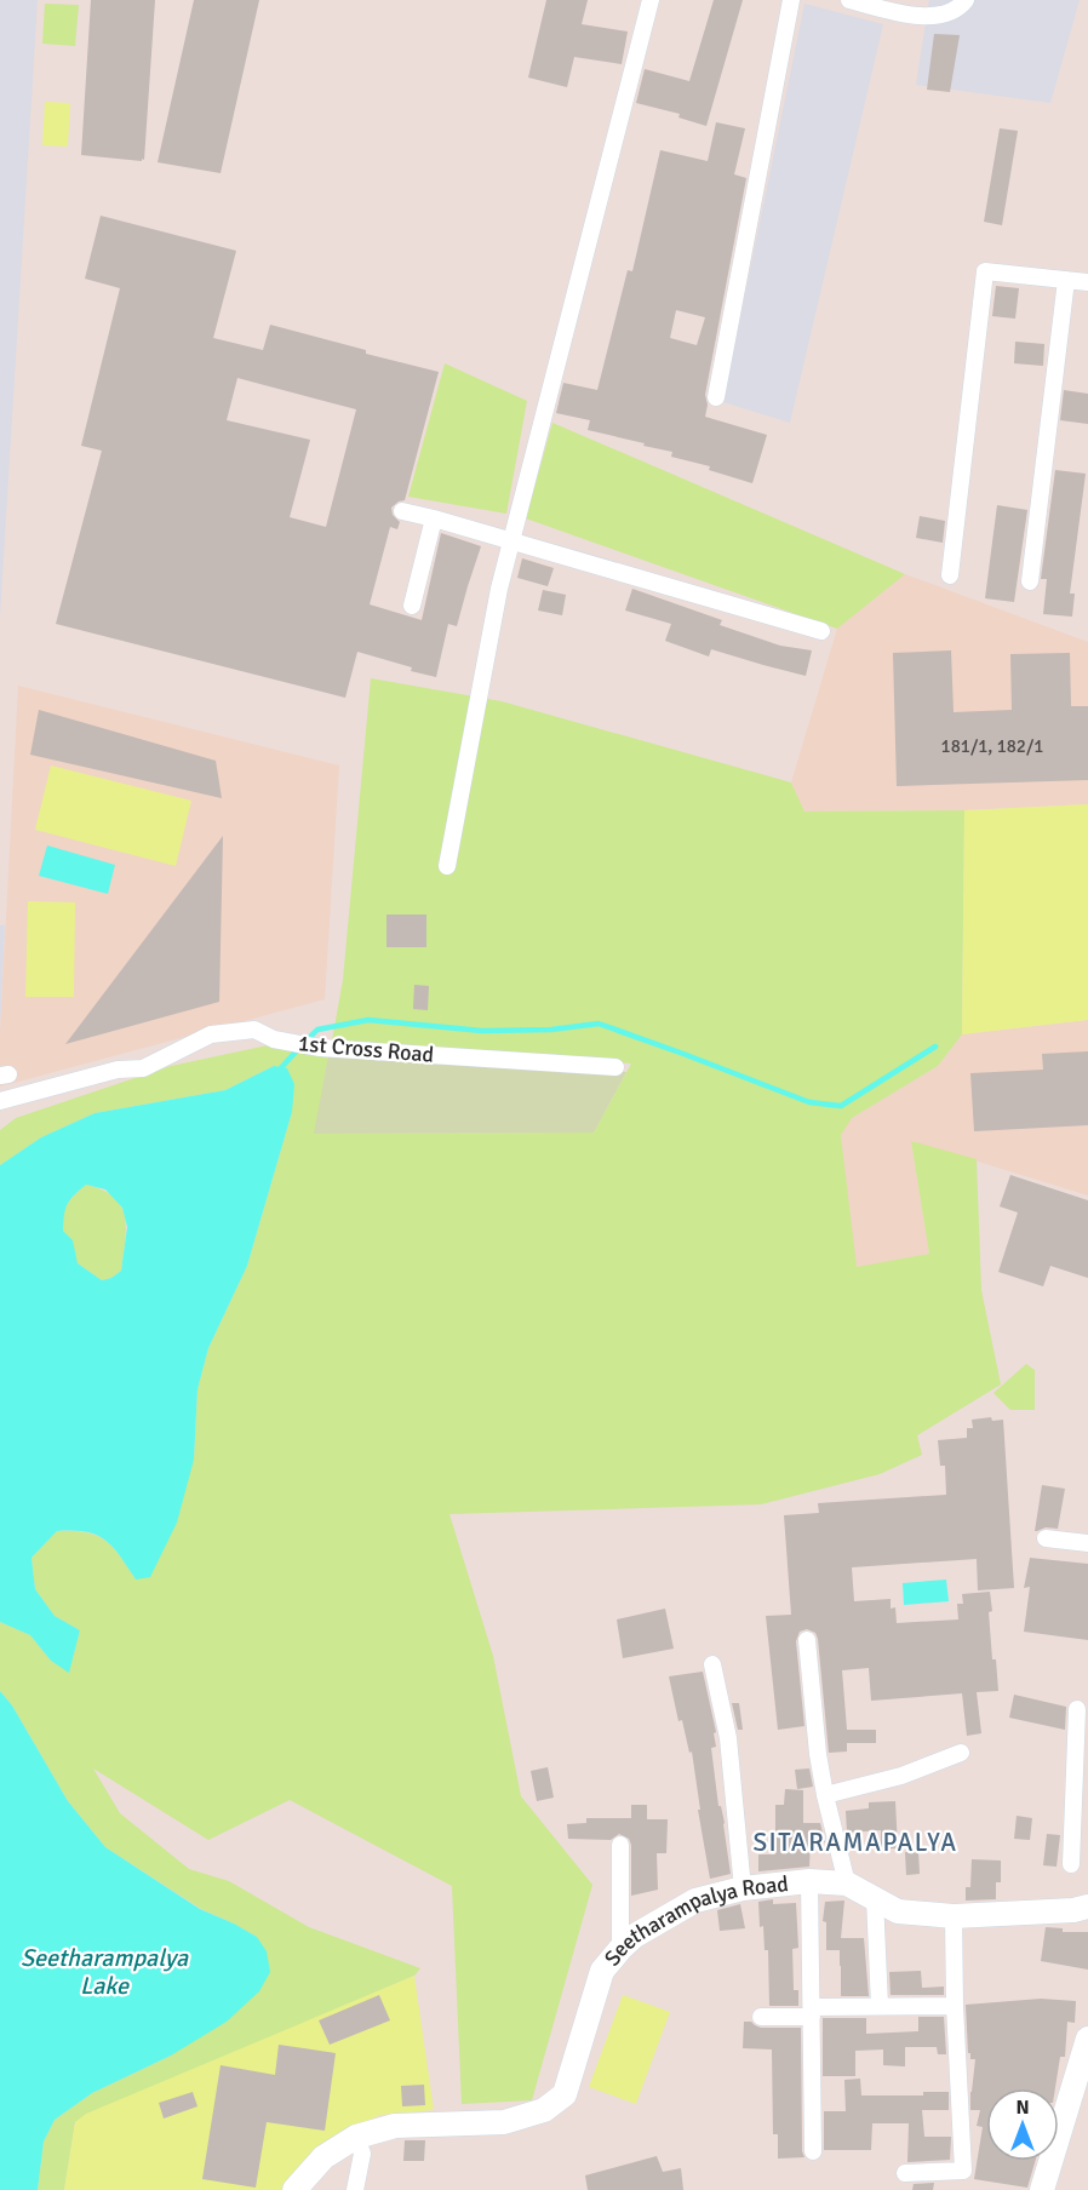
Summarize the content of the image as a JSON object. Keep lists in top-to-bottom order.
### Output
{
  "streets": {
    "street": ["1st Cross Road", "Seetharampalya Road"]
  },
  "districts": ["SITARAMAPALYA"],
  "water": ["Seetharampalya Lake"],
  "house_numbers": ["181/1, 182/1"],
  "north": "top"
}
